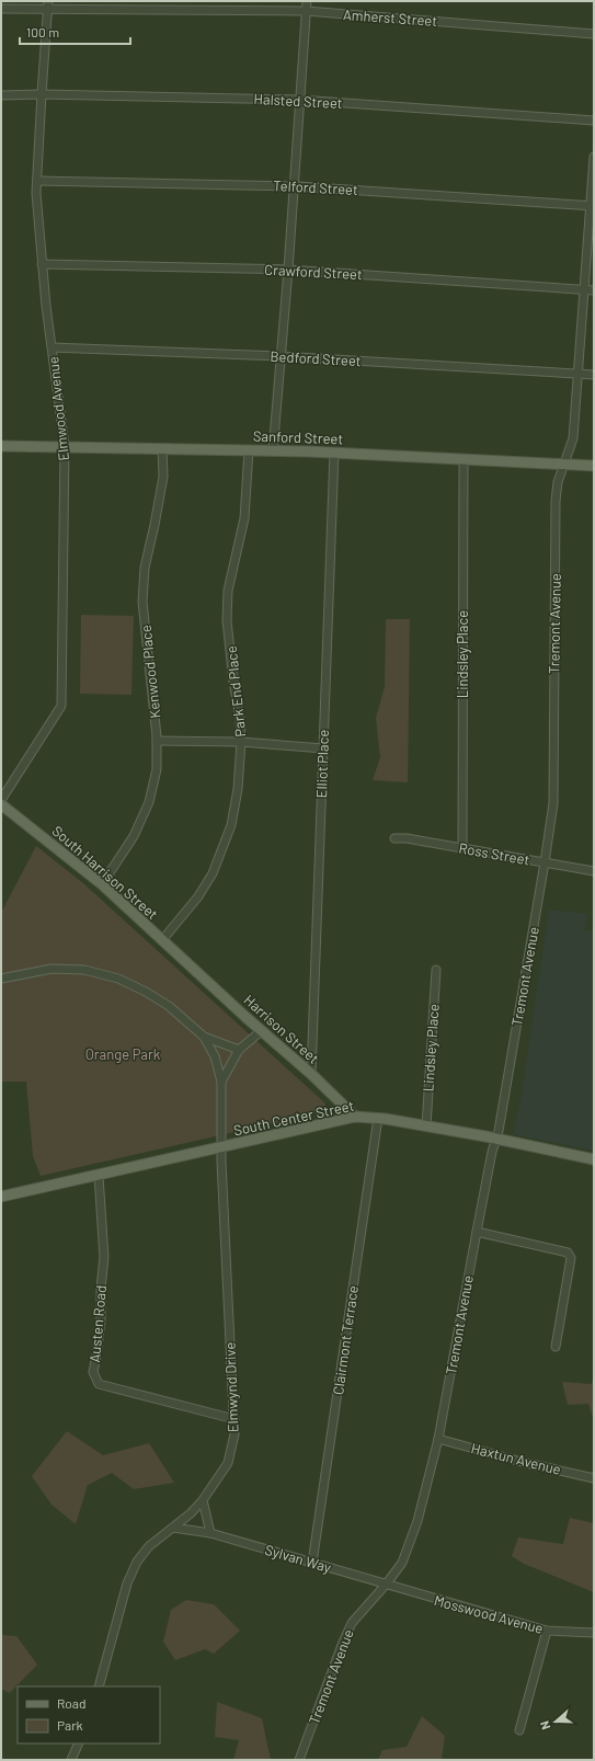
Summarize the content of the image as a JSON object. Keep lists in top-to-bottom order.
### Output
{
  "streets": {
    "main road": [
      "Sanford Street",
      "South Harrison Street",
      "Harrison Street",
      "South Center Street"
    ],
    "street": [
      "Amherst Street",
      "Halsted Street",
      "Telford Street",
      "Crawford Street",
      "Bedford Street",
      "Elmwood Avenue",
      "Tremont Avenue",
      "Lindsley Place",
      "Kenwood Place",
      "Park End Place",
      "Elliot Place",
      "Ross Street",
      "Austen Road",
      "Clairmont Terrace",
      "Elmwynd Drive",
      "Haxtun Avenue",
      "Sylvan Way",
      "Mosswood Avenue"
    ]
  },
  "crossings": [
    ["Amherst Street", "Elmwood Avenue"],
    ["Halsted Street", "Elmwood Avenue"],
    ["Telford Street", "Elmwood Avenue"],
    ["Telford Street", "Tremont Avenue"],
    ["Crawford Street", "Elmwood Avenue"],
    ["Crawford Street", "Tremont Avenue"],
    ["Bedford Street", "Elmwood Avenue"],
    ["Bedford Street", "Tremont Avenue"],
    ["Elmwood Avenue", "Sanford Street"],
    ["Sanford Street", "Tremont Avenue"],
    ["Sanford Street", "Lindsley Place"],
    ["Sanford Street", "Kenwood Place"],
    ["Sanford Street", "Park End Place"],
    ["Sanford Street", "Elliot Place"],
    ["Tremont Avenue", "Ross Street"],
    ["Tremont Avenue", "South Center Street"],
    ["Tremont Avenue", "Haxtun Avenue"],
    ["Tremont Avenue", "Sylvan Way"],
    ["Tremont Avenue", "Mosswood Avenue"],
    ["Lindsley Place", "Ross Street"],
    ["Lindsley Place", "South Center Street"],
    ["Kenwood Place", "South Harrison Street"],
    ["Park End Place", "South Harrison Street"],
    ["Elliot Place", "Harrison Street"],
    ["South Harrison Street", "Harrison Street"],
    ["Harrison Street", "South Center Street"],
    ["South Center Street", "Austen Road"],
    ["South Center Street", "Clairmont Terrace"],
    ["South Center Street", "Elmwynd Drive"],
    ["Austen Road", "Elmwynd Drive"],
    ["Clairmont Terrace", "Sylvan Way"],
    ["Elmwynd Drive", "Sylvan Way"],
    ["Sylvan Way", "Mosswood Avenue"]
  ],
  "parks": ["Orange Park"],
  "legend": ["Road", "Park"],
  "scale_bar": "100 m",
  "north": "left"
}
